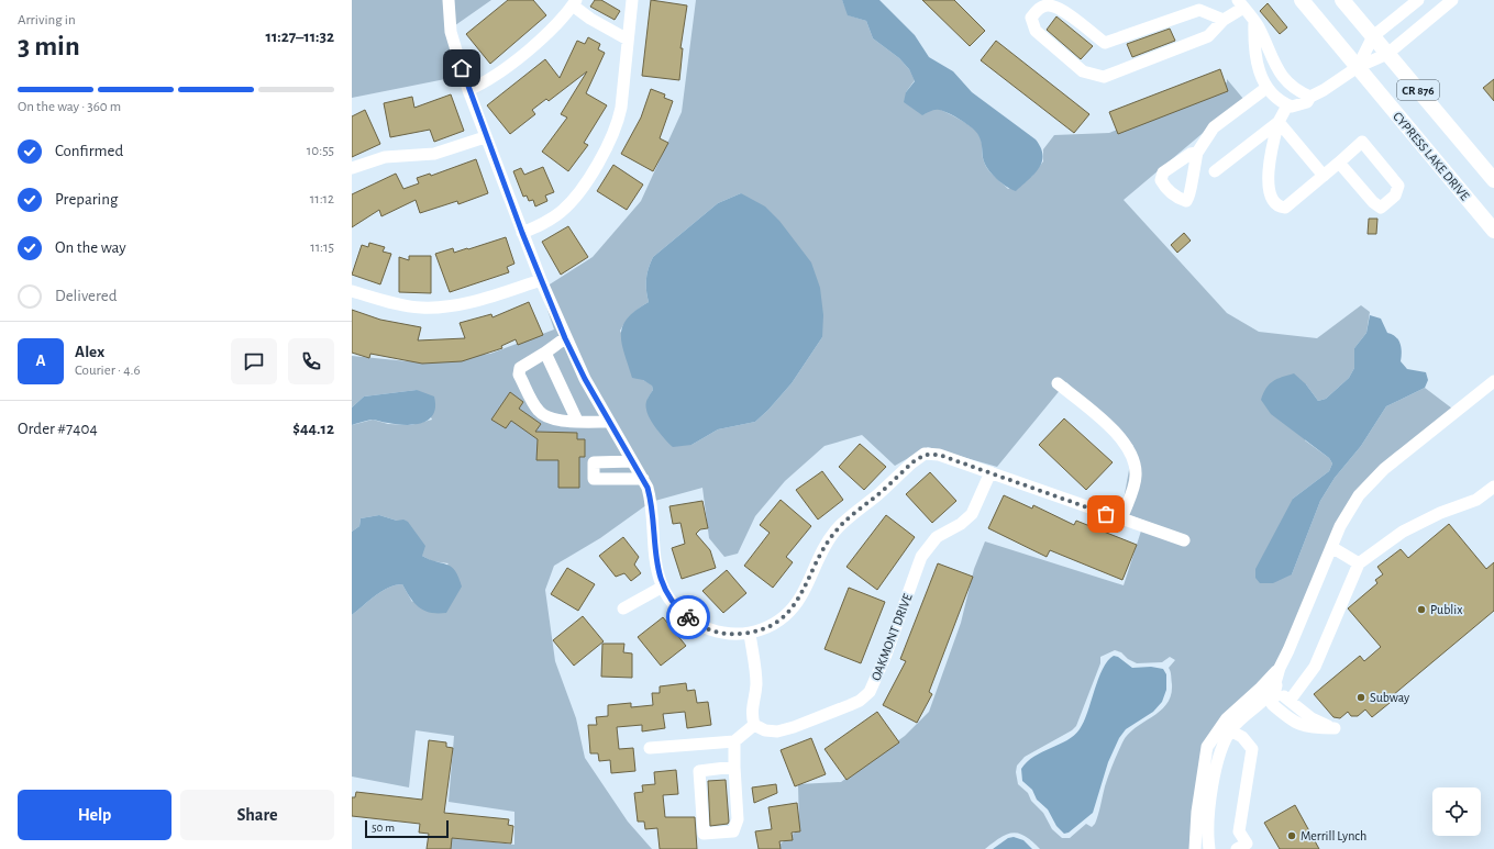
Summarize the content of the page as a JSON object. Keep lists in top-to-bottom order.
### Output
{
  "streets": {
    "main road": ["CR 876", "CYPRESS LAKE DRIVE"],
    "street": ["OAKMONT DRIVE"]
  },
  "places": ["Publix", "Subway", "Merrill Lynch"],
  "scale_bar": "50 m",
  "page": {
    "heading": ["3 min", "Arriving in", "11:27–11:32"],
    "panel": [
      "Alex",
      "Courier · 4.6",
      "Order #7404",
      "$44.12"
    ],
    "bar": "On the way · 360 m",
    "list": [
      ["Confirmed", "10:55"],
      ["Preparing", "11:12"],
      ["On the way", "11:15"],
      "Delivered"
    ],
    "round": "A",
    "buttons": ["Help", "Share"],
    "scale": "50 m"
  }
}
